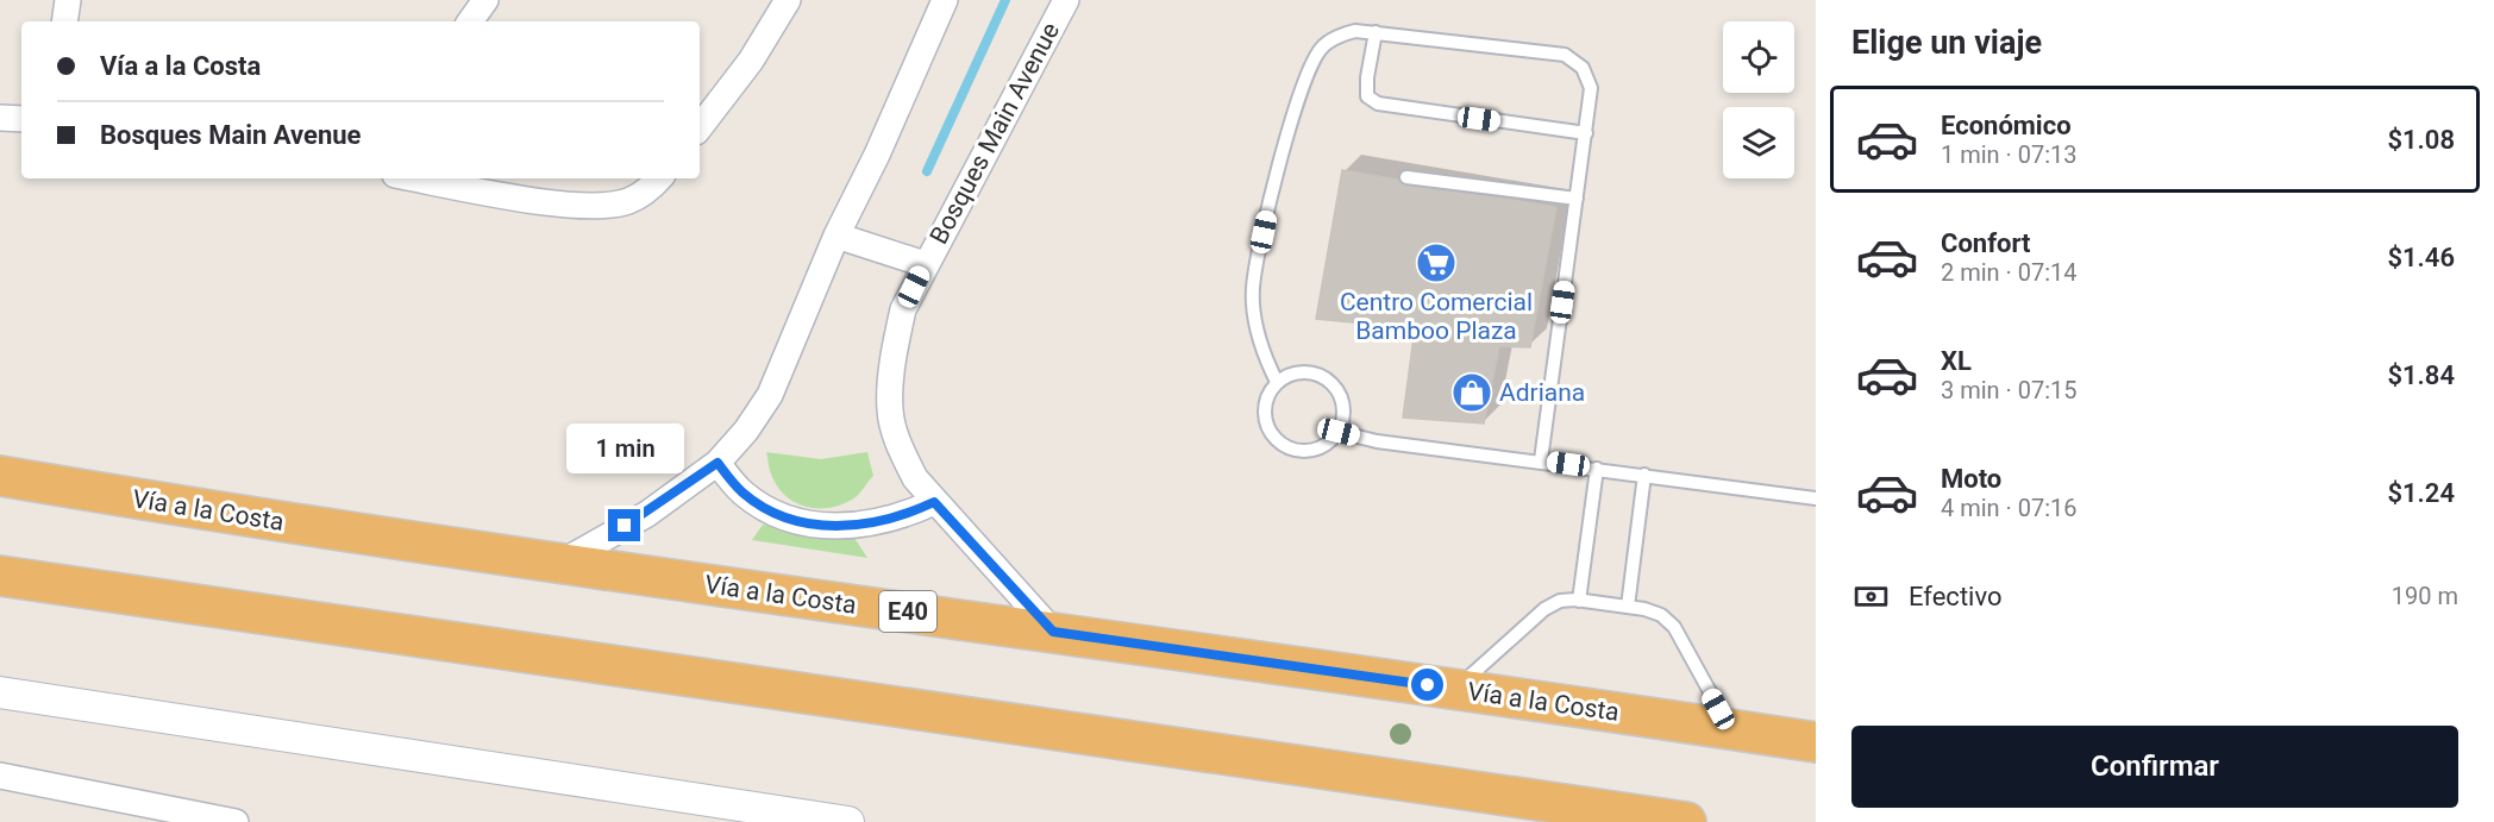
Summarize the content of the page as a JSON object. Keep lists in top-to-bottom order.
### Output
{
  "streets": {
    "highway": ["Vía a la Costa", "E40"],
    "street": ["Bosques Main Avenue"]
  },
  "crossings": [
    ["Bosques Main Avenue", "Vía a la Costa"]
  ],
  "places": {
    "supermarket": ["Centro Comercial Bamboo Plaza"],
    "shop": ["Adriana"]
  },
  "page": {
    "heading": "Elige un viaje",
    "banner": ["Vía a la Costa", "Bosques Main Avenue"],
    "list": [
      {
        "name": "Económico",
        "note": "1 min · 07:13",
        "value": "$1.08"
      },
      {
        "name": "Confort",
        "note": "2 min · 07:14",
        "value": "$1.46"
      },
      {
        "name": "XL",
        "note": "3 min · 07:15",
        "value": "$1.84"
      },
      {
        "name": "Moto",
        "note": "4 min · 07:16",
        "value": "$1.24"
      }
    ],
    "bubble": "1 min",
    "pay": ["Efectivo", "190 m"],
    "buttons": "Confirmar"
  }
}
